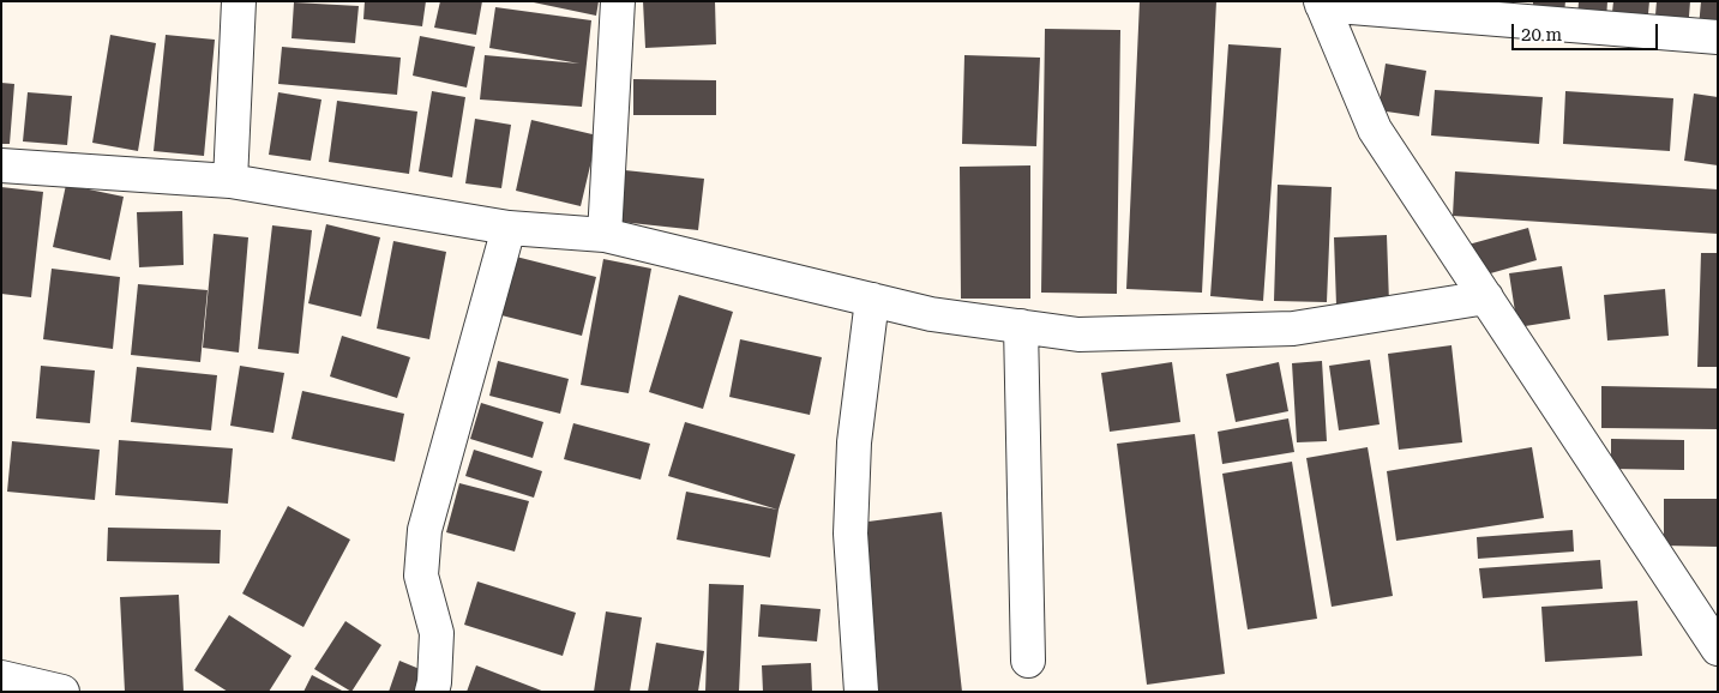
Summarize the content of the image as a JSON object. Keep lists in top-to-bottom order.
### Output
{
  "scale_bar": "20 m"
}
